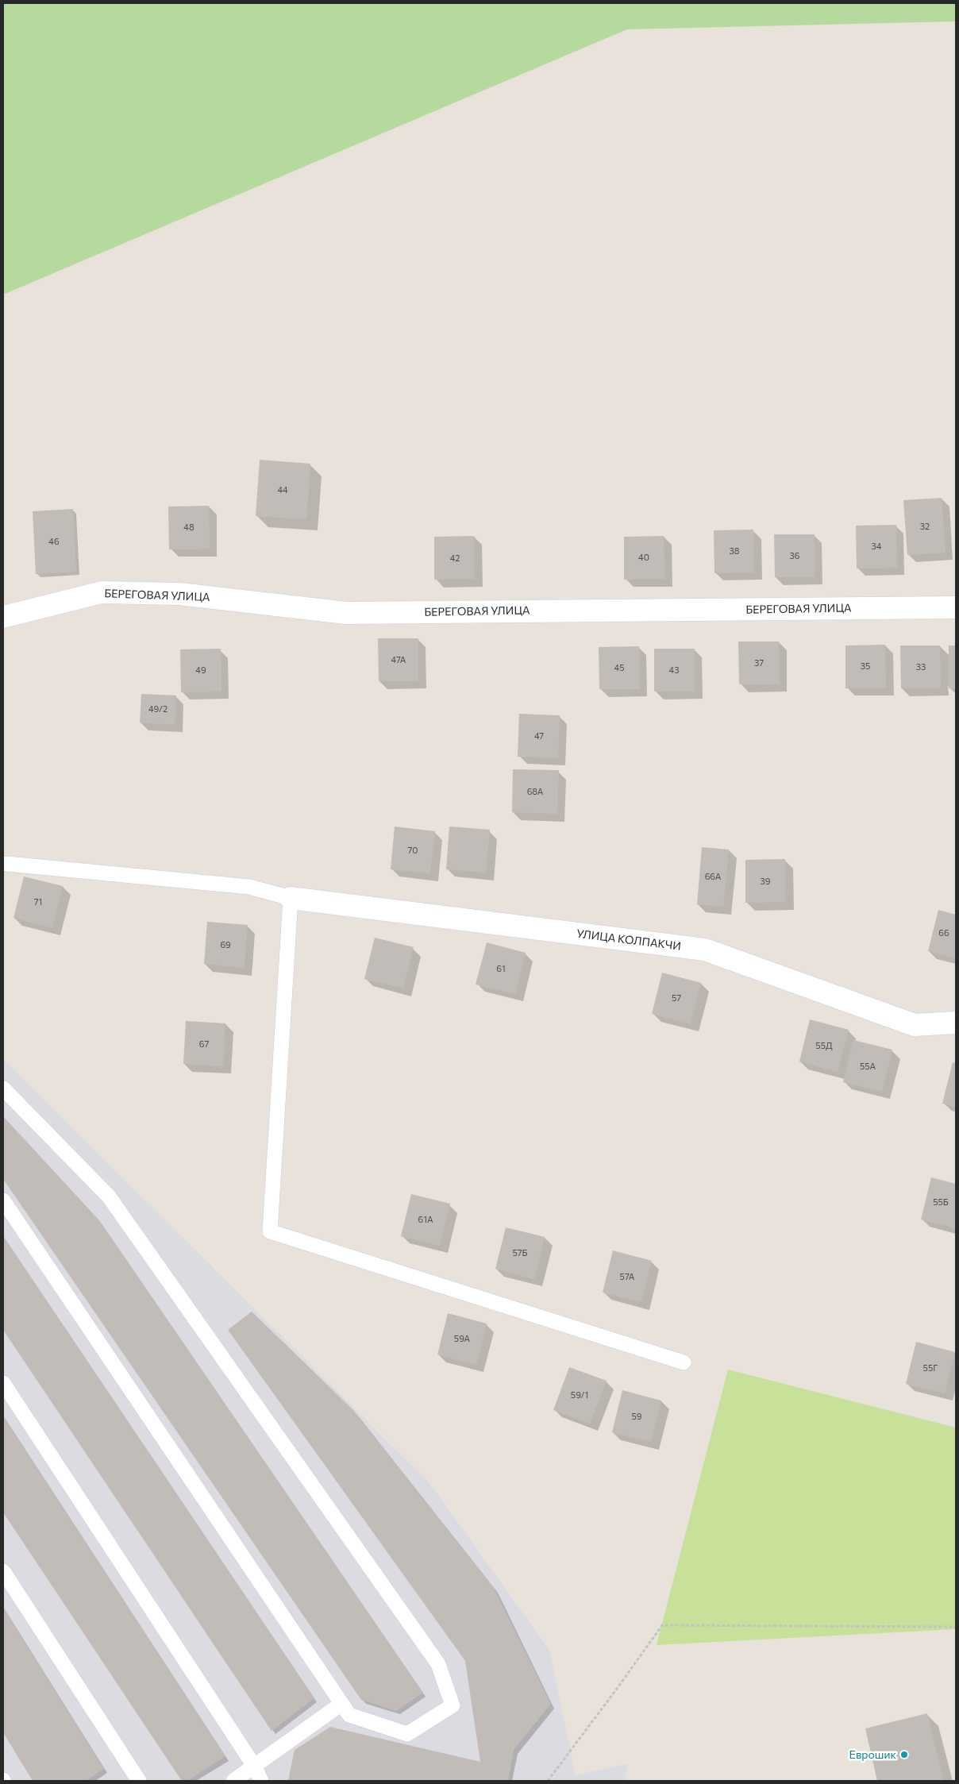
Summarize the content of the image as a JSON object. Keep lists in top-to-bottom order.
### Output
{
  "streets": {
    "street": ["БЕРЕГОВАЯ УЛИЦА", "УЛИЦА КОЛПАКЧИ"]
  },
  "places": ["Еврошик"],
  "house_numbers": [
    "44",
    "32",
    "48",
    "46",
    "34",
    "38",
    "36",
    "40",
    "42",
    "47А",
    "37",
    "35",
    "33",
    "45",
    "49",
    "43",
    "49/2",
    "47",
    "68А",
    "70",
    "66А",
    "39",
    "71",
    "66",
    "69",
    "61",
    "57",
    "67",
    "55Д",
    "55А",
    "55Б",
    "61А",
    "57Б",
    "57А",
    "59А",
    "55Г",
    "59/1",
    "59"
  ]
}
